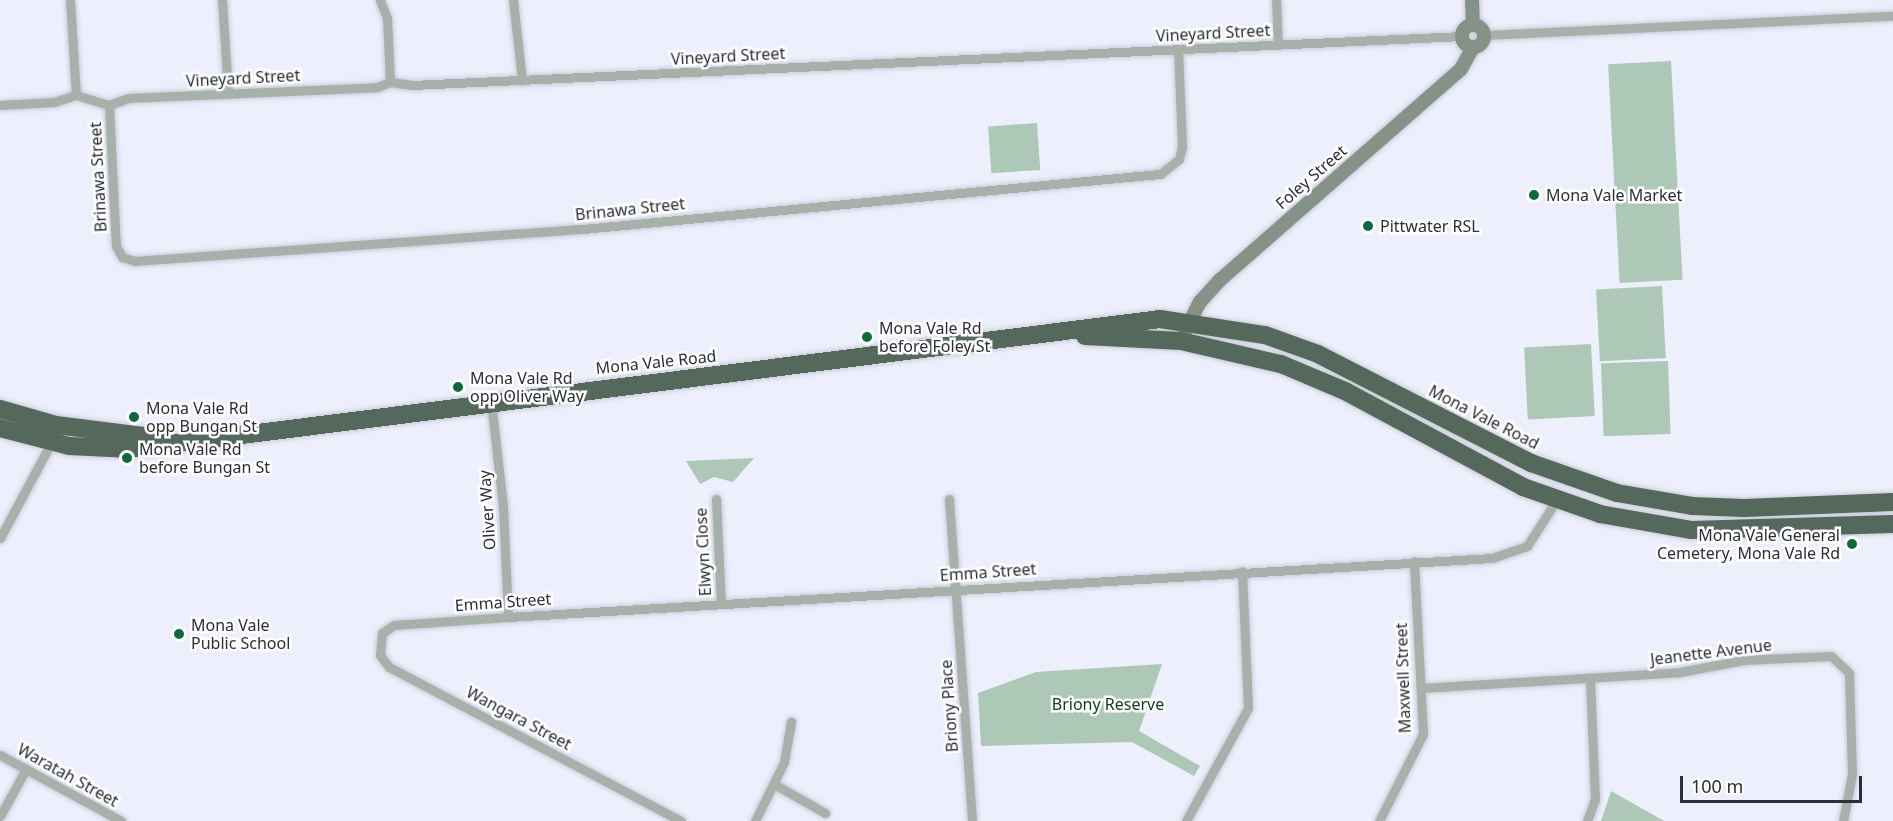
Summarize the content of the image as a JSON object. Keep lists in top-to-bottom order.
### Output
{
  "streets": {
    "highway": ["Mona Vale Road"],
    "street": [
      "Vineyard Street",
      "Brinawa Street",
      "Foley Street",
      "Oliver Way",
      "Elwyn Close",
      "Emma Street",
      "Jeanette Avenue",
      "Maxwell Street",
      "Briony Place",
      "Wangara Street",
      "Waratah Street"
    ]
  },
  "crossings": [
    ["Vineyard Street", "Brinawa Street"],
    ["Foley Street", "Mona Vale Road"],
    ["Mona Vale Road", "Oliver Way"],
    ["Mona Vale Road", "Emma Street"],
    ["Oliver Way", "Emma Street"],
    ["Elwyn Close", "Emma Street"],
    ["Emma Street", "Maxwell Street"],
    ["Emma Street", "Briony Place"],
    ["Emma Street", "Wangara Street"],
    ["Jeanette Avenue", "Maxwell Street"]
  ],
  "parks": ["Briony Reserve"],
  "places": [
    "Mona Vale Market",
    "Pittwater RSL",
    "Mona Vale Rd before Foley St",
    "Mona Vale Rd opp Oliver Way",
    "Mona Vale Rd opp Bungan St",
    "Mona Vale Rd before Bungan St",
    "Mona Vale General Cemetery, Mona Vale Rd",
    "Mona Vale Public School"
  ],
  "scale_bar": "100 m"
}
